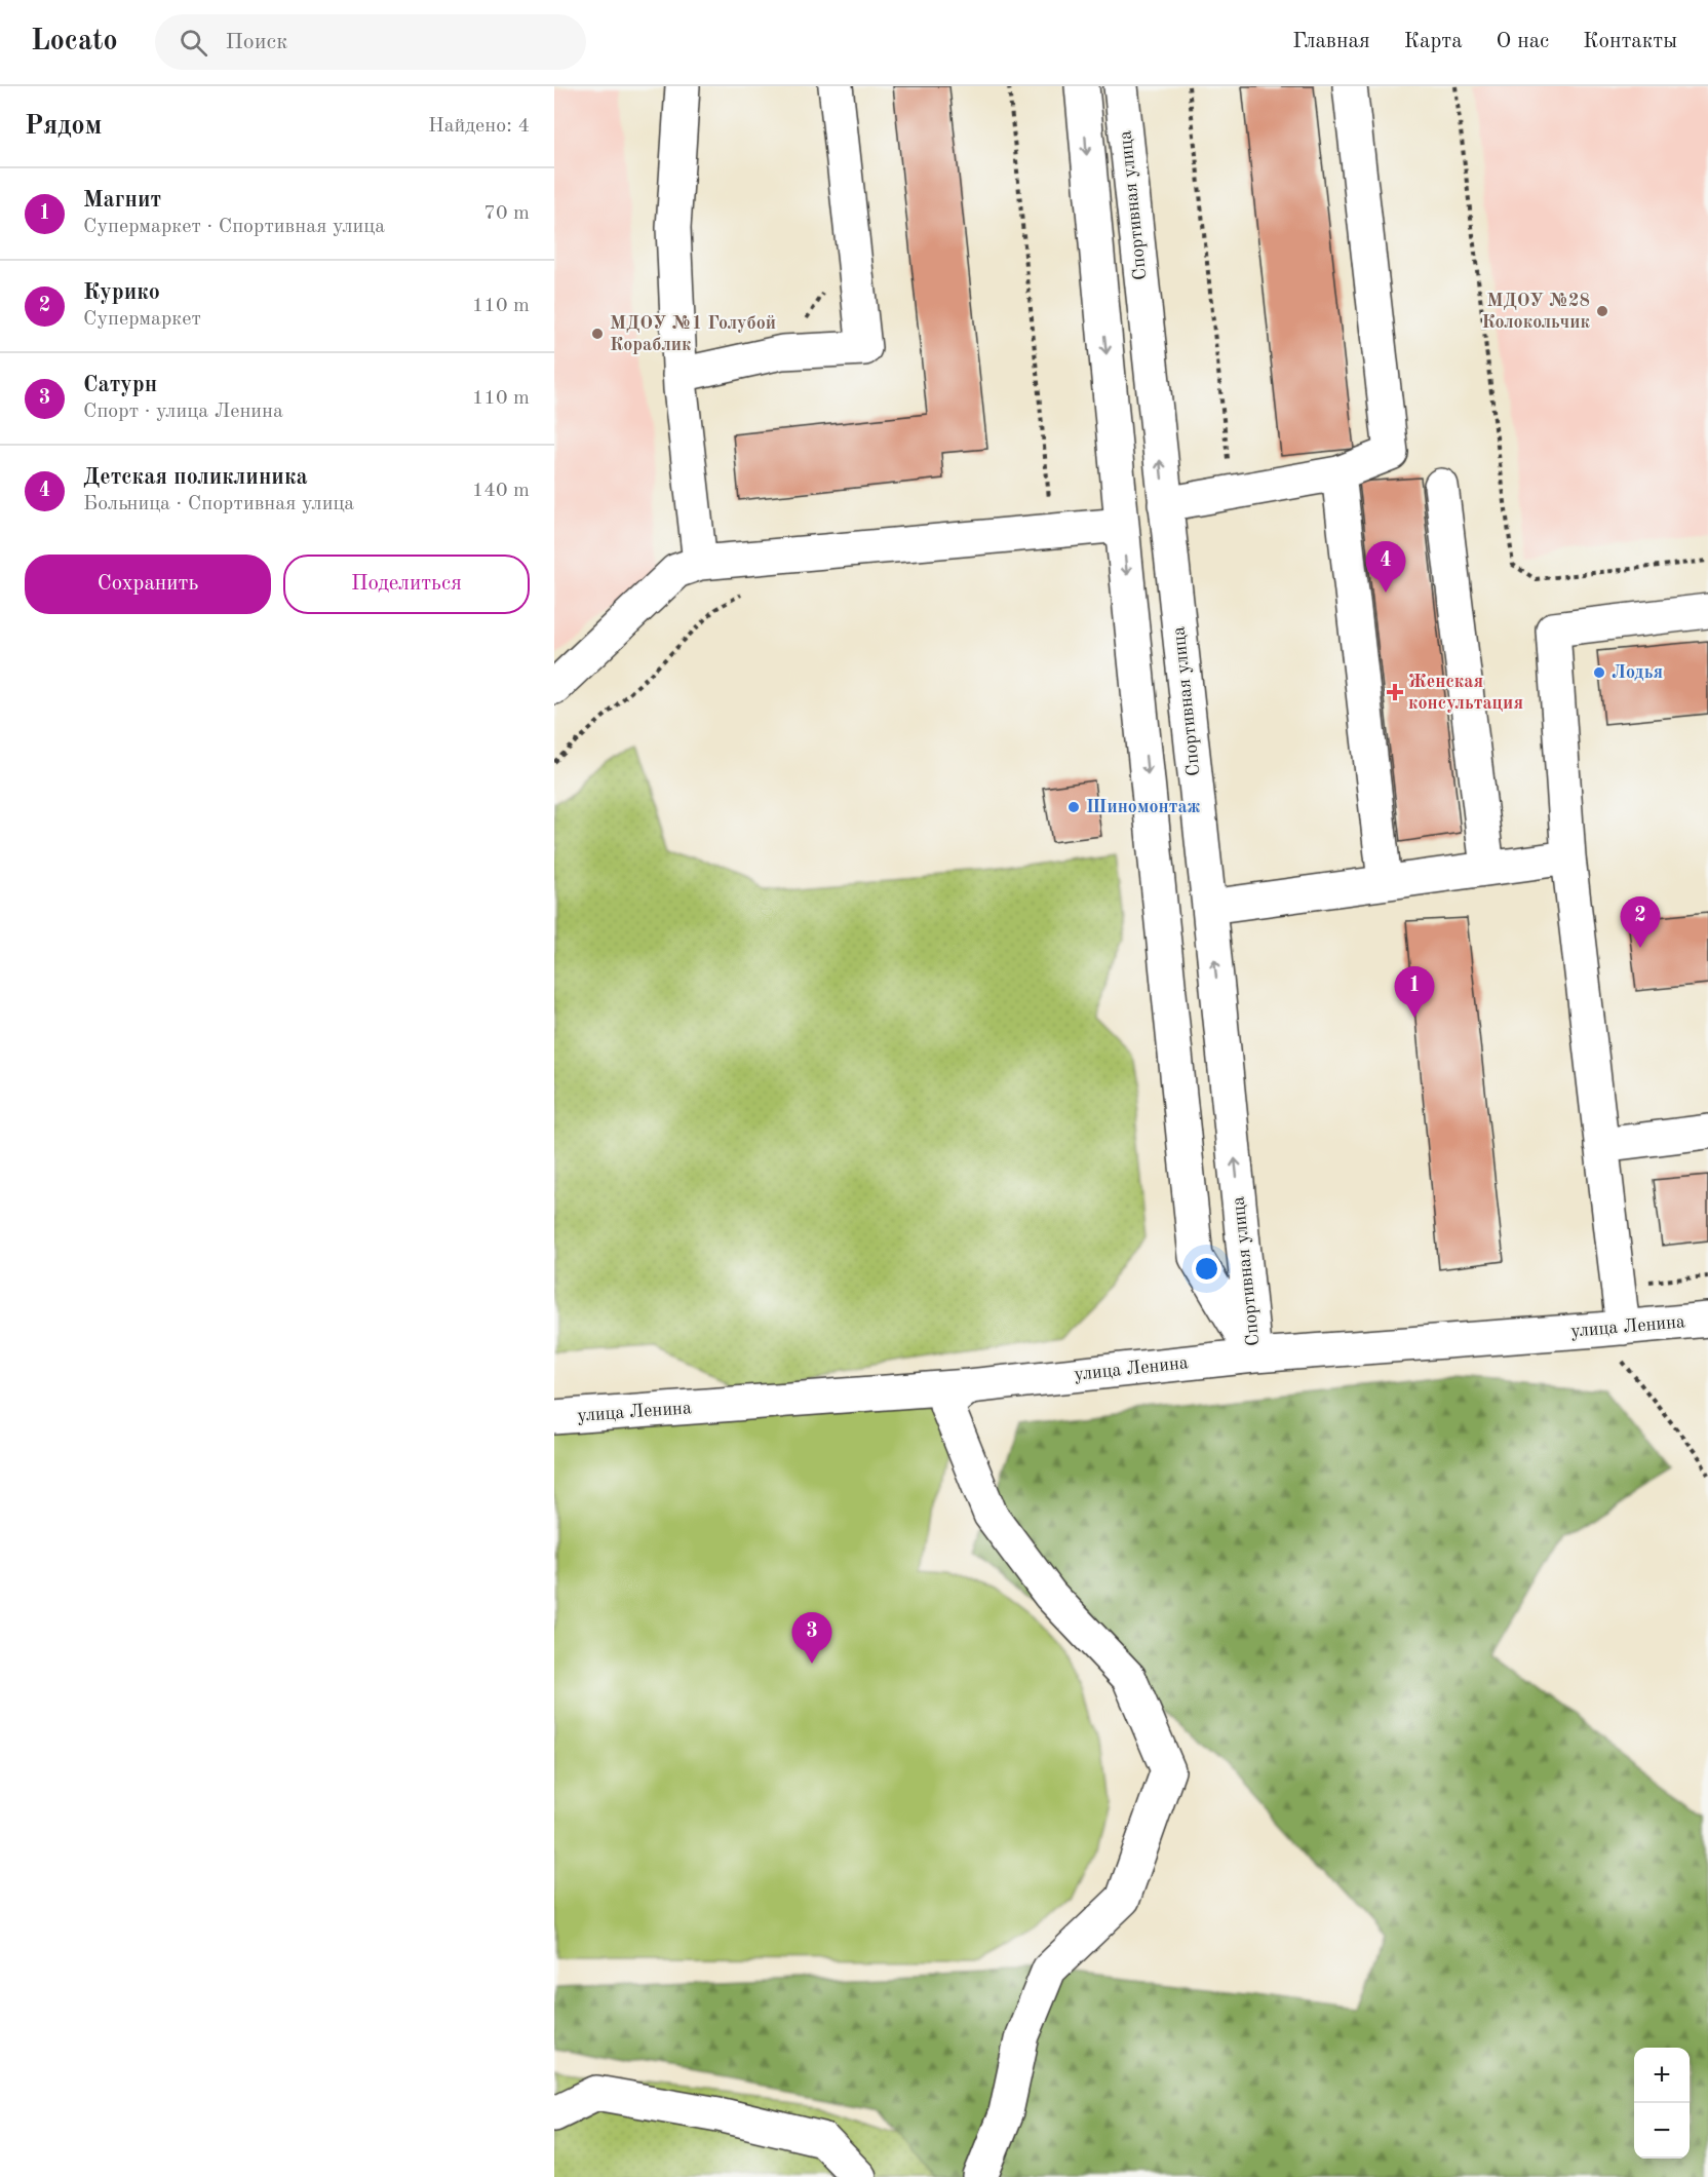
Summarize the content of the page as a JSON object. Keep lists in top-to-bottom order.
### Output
{
  "streets": {
    "street": ["Спортивная улица", "улица Ленина"]
  },
  "crossings": [
    ["Спортивная улица", "улица Ленина"]
  ],
  "places": {
    "other": [
      "МДОУ №28 Колокольчик",
      "МДОУ №1 Голубой Кораблик",
      "Лодья",
      "Шиномонтаж"
    ],
    "health": ["Женская консультация"]
  },
  "page": {
    "header": "Locato",
    "search": "Поиск",
    "nav": [
      "Главная",
      "Карта",
      "О нас",
      "Контакты"
    ],
    "heading": ["Рядом", "Найдено: 4"],
    "list": [
      {
        "mark": "1",
        "name": "Магнит",
        "note": "Супермаркет · Спортивная улица",
        "value": "70 m"
      },
      {
        "mark": "2",
        "name": "Курико",
        "note": "Супермаркет",
        "value": "110 m"
      },
      {
        "mark": "3",
        "name": "Сатурн",
        "note": "Спорт · улица Ленина",
        "value": "110 m"
      },
      {
        "mark": "4",
        "name": "Детская поликлиника",
        "note": "Больница · Спортивная улица",
        "value": "140 m"
      }
    ],
    "buttons": ["Сохранить", "Поделиться"],
    "pins": [
      "4",
      "2",
      "1",
      "3"
    ],
    "map_buttons": ["+", "−"]
  }
}
